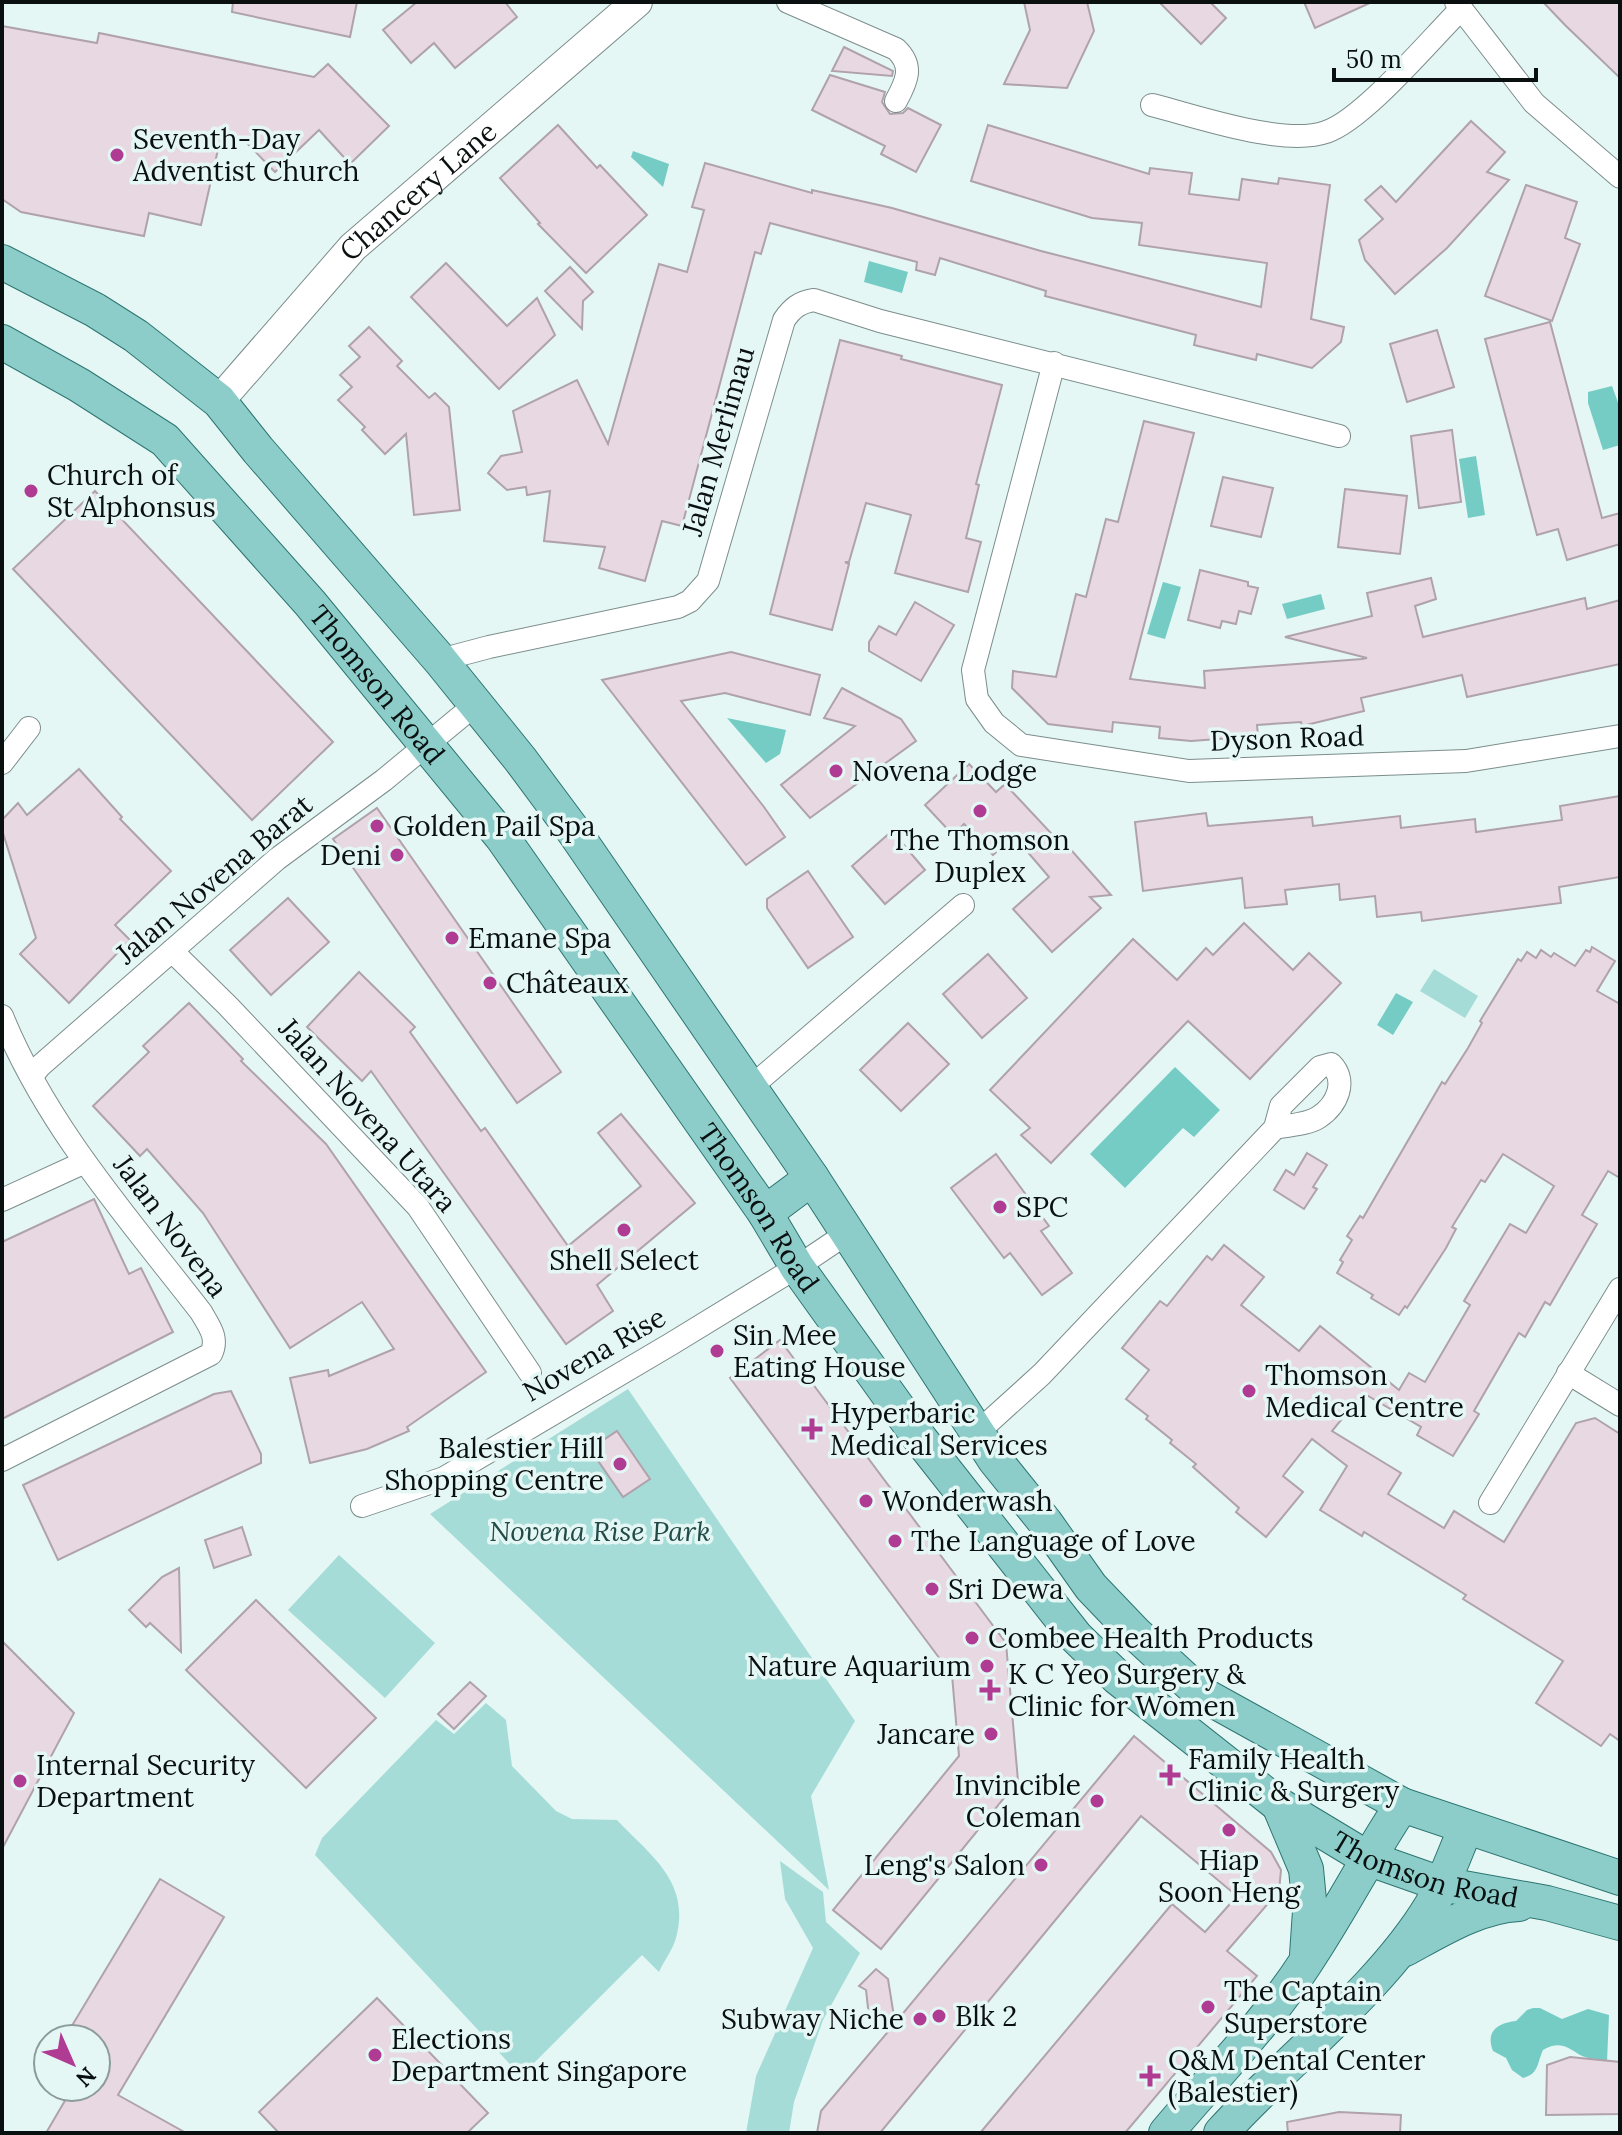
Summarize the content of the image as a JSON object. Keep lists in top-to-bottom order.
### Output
{
  "streets": {
    "main road": ["Thomson Road"],
    "street": [
      "Chancery Lane",
      "Jalan Merlimau",
      "Dyson Road",
      "Jalan Novena Barat",
      "Jalan Novena Utara",
      "Jalan Novena",
      "Novena Rise"
    ]
  },
  "crossings": [
    ["Chancery Lane", "Thomson Road"],
    ["Jalan Merlimau", "Thomson Road"],
    ["Jalan Merlimau", "Dyson Road"],
    ["Thomson Road", "Jalan Novena Barat"],
    ["Thomson Road", "Novena Rise"],
    ["Jalan Novena Barat", "Jalan Novena Utara"],
    ["Jalan Novena Barat", "Jalan Novena"]
  ],
  "parks": ["Novena Rise Park"],
  "places": {
    "other": [
      "Seventh-Day Adventist Church",
      "Church of St Alphonsus",
      "Novena Lodge",
      "The Thomson Duplex",
      "Golden Pail Spa",
      "Deni",
      "Emane Spa",
      "Châteaux",
      "SPC",
      "Shell Select",
      "Sin Mee Eating House",
      "Thomson Medical Centre",
      "Balestier Hill Shopping Centre",
      "Wonderwash",
      "The Language of Love",
      "Sri Dewa",
      "Combee Health Products",
      "Nature Aquarium",
      "Jancare",
      "Internal Security Department",
      "Invincible Coleman",
      "Hiap Soon Heng",
      "Leng's Salon",
      "The Captain Superstore",
      "Blk 2",
      "Subway Niche",
      "Elections Department Singapore"
    ],
    "health": [
      "Hyperbaric Medical Services",
      "K C Yeo Surgery & Clinic for Women",
      "Family Health Clinic & Surgery",
      "Q&M Dental Center (Balestier)"
    ]
  },
  "scale_bar": "50 m",
  "north": "bottom right"
}
